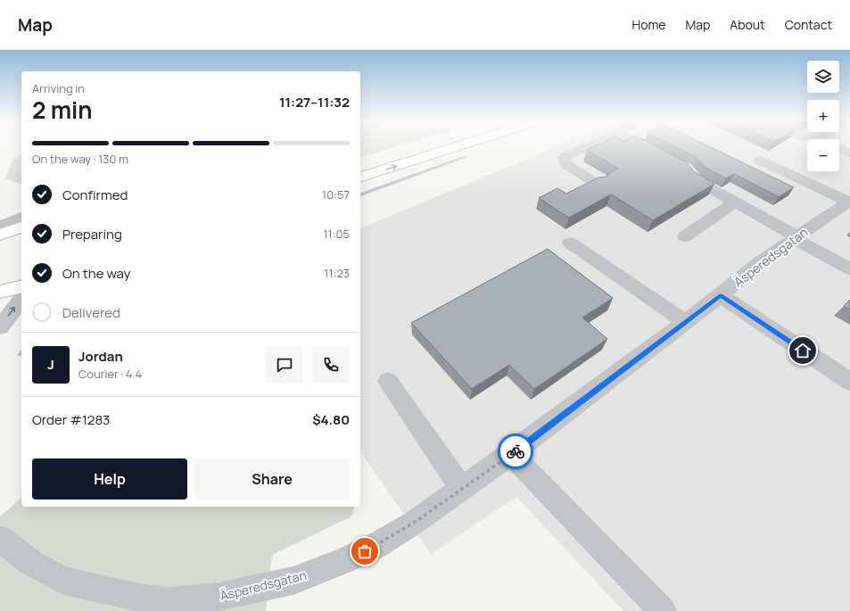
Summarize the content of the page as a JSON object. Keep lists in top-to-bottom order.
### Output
{
  "streets": {
    "street": ["Äsperedsgatan"]
  },
  "page": {
    "header": "Map",
    "nav": [
      "Home",
      "Map",
      "About",
      "Contact"
    ],
    "map_buttons": ["+", "−"],
    "heading": ["2 min", "Arriving in", "11:27–11:32"],
    "panel": [
      "Jordan",
      "Courier · 4.4",
      "Order #1283",
      "$4.80"
    ],
    "bar": "On the way · 130 m",
    "list": [
      ["Confirmed", "10:57"],
      ["Preparing", "11:05"],
      ["On the way", "11:23"],
      "Delivered"
    ],
    "round": "J",
    "buttons": ["Help", "Share"]
  }
}
